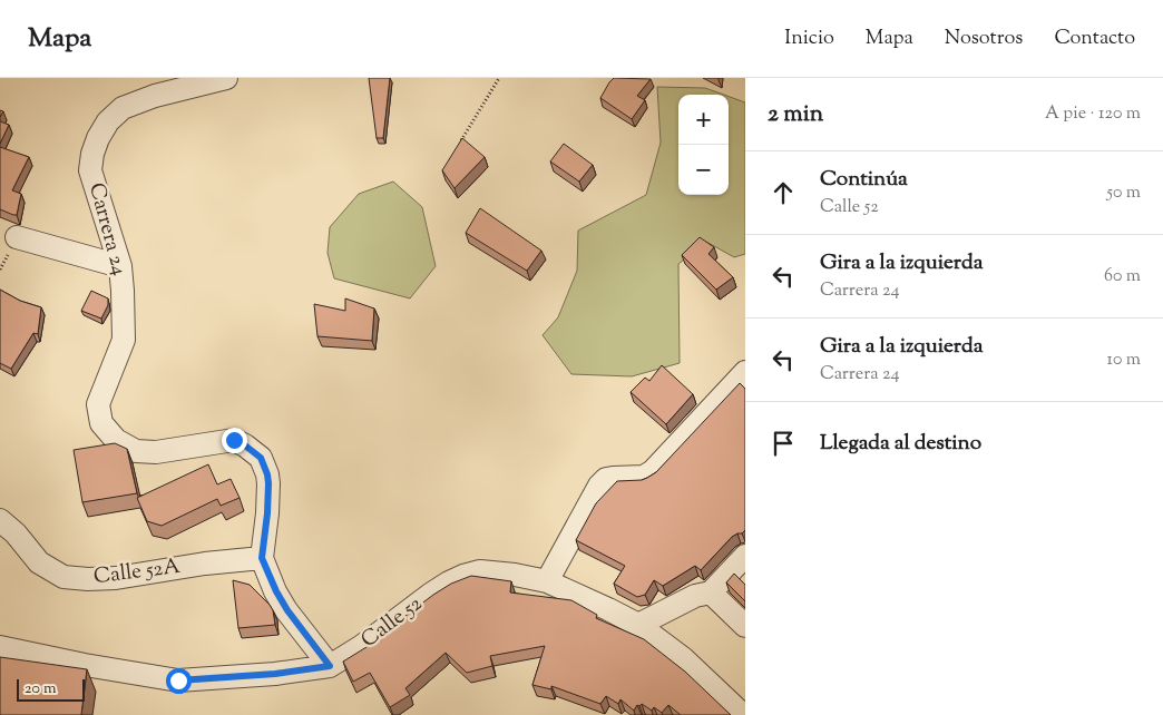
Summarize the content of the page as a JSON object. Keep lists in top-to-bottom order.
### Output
{
  "streets": {
    "street": ["Carrera 24", "Calle 52A", "Calle 52"]
  },
  "crossings": [
    ["Carrera 24", "Calle 52A"]
  ],
  "scale_bar": "20 m",
  "page": {
    "header": "Mapa",
    "nav": [
      "Inicio",
      "Mapa",
      "Nosotros",
      "Contacto"
    ],
    "heading": ["2 min", "A pie · 120 m"],
    "map_buttons": ["+", "−"],
    "list": [
      ["Continúa", "Calle 52", "50 m"],
      ["Gira a la izquierda", "Carrera 24", "60 m"],
      ["Gira a la izquierda", "Carrera 24", "10 m"],
      "Llegada al destino"
    ],
    "scale": "20 m"
  }
}
